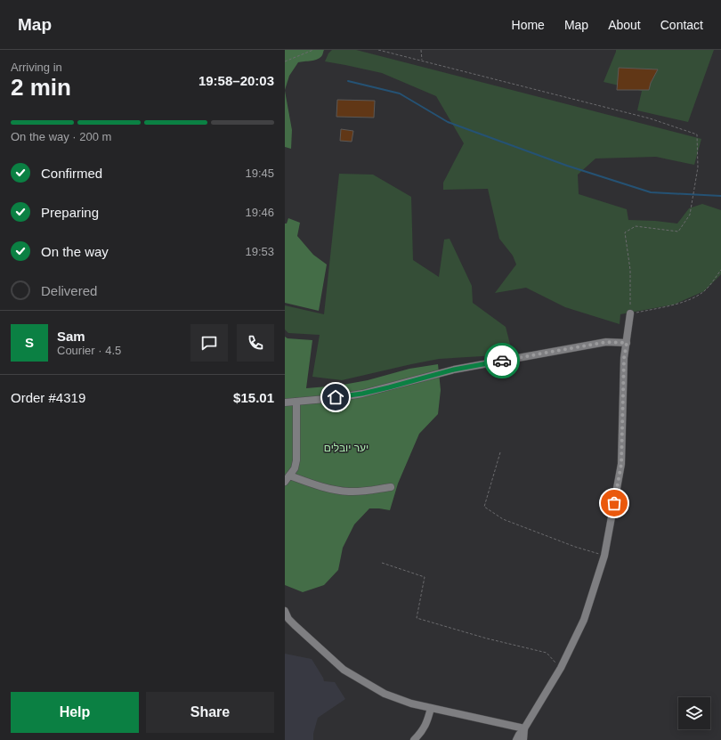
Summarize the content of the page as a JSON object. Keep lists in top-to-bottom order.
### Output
{
  "parks": ["יער יובלים"],
  "page": {
    "header": "Map",
    "nav": [
      "Home",
      "Map",
      "About",
      "Contact"
    ],
    "heading": ["2 min", "Arriving in", "19:58–20:03"],
    "panel": [
      "Sam",
      "Courier · 4.5",
      "Order #4319",
      "$15.01"
    ],
    "bar": "On the way · 200 m",
    "list": [
      ["Confirmed", "19:45"],
      ["Preparing", "19:46"],
      ["On the way", "19:53"],
      "Delivered"
    ],
    "round": "S",
    "buttons": ["Help", "Share"]
  }
}
